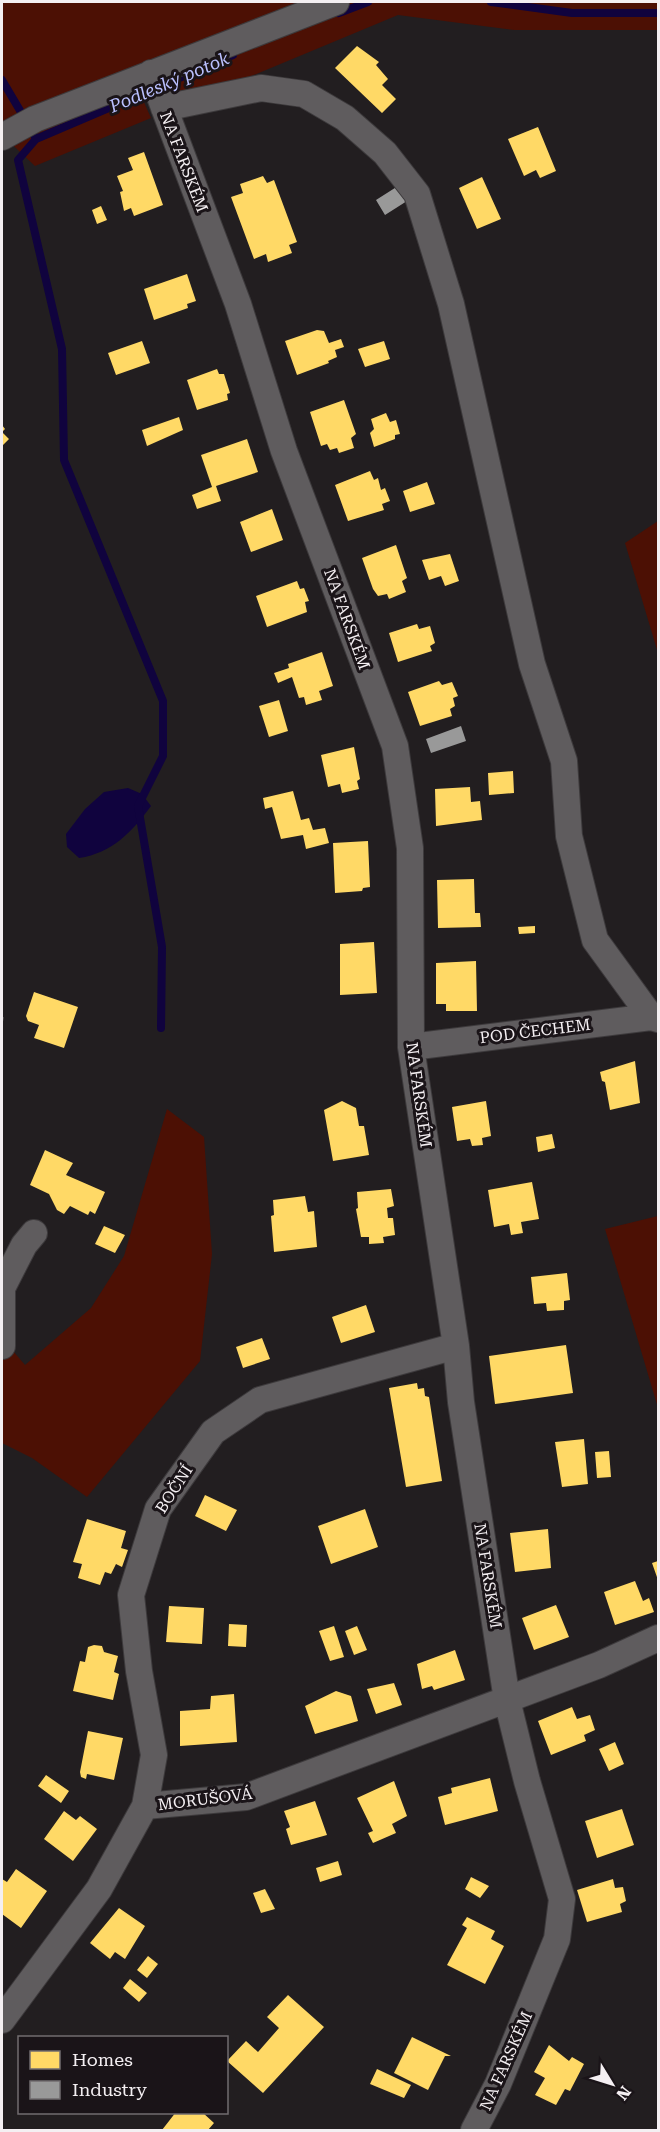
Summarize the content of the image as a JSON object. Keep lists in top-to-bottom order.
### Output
{
  "streets": {
    "street": [
      "NA FARSKÉM",
      "POD ČECHEM",
      "BOČNÍ",
      "MORUŠOVÁ"
    ]
  },
  "crossings": [
    ["NA FARSKÉM", "POD ČECHEM"],
    ["NA FARSKÉM", "BOČNÍ"],
    ["NA FARSKÉM", "MORUŠOVÁ"],
    ["BOČNÍ", "MORUŠOVÁ"]
  ],
  "water": ["Podleský potok"],
  "legend": ["Homes", "Industry"],
  "north": "bottom right"
}
